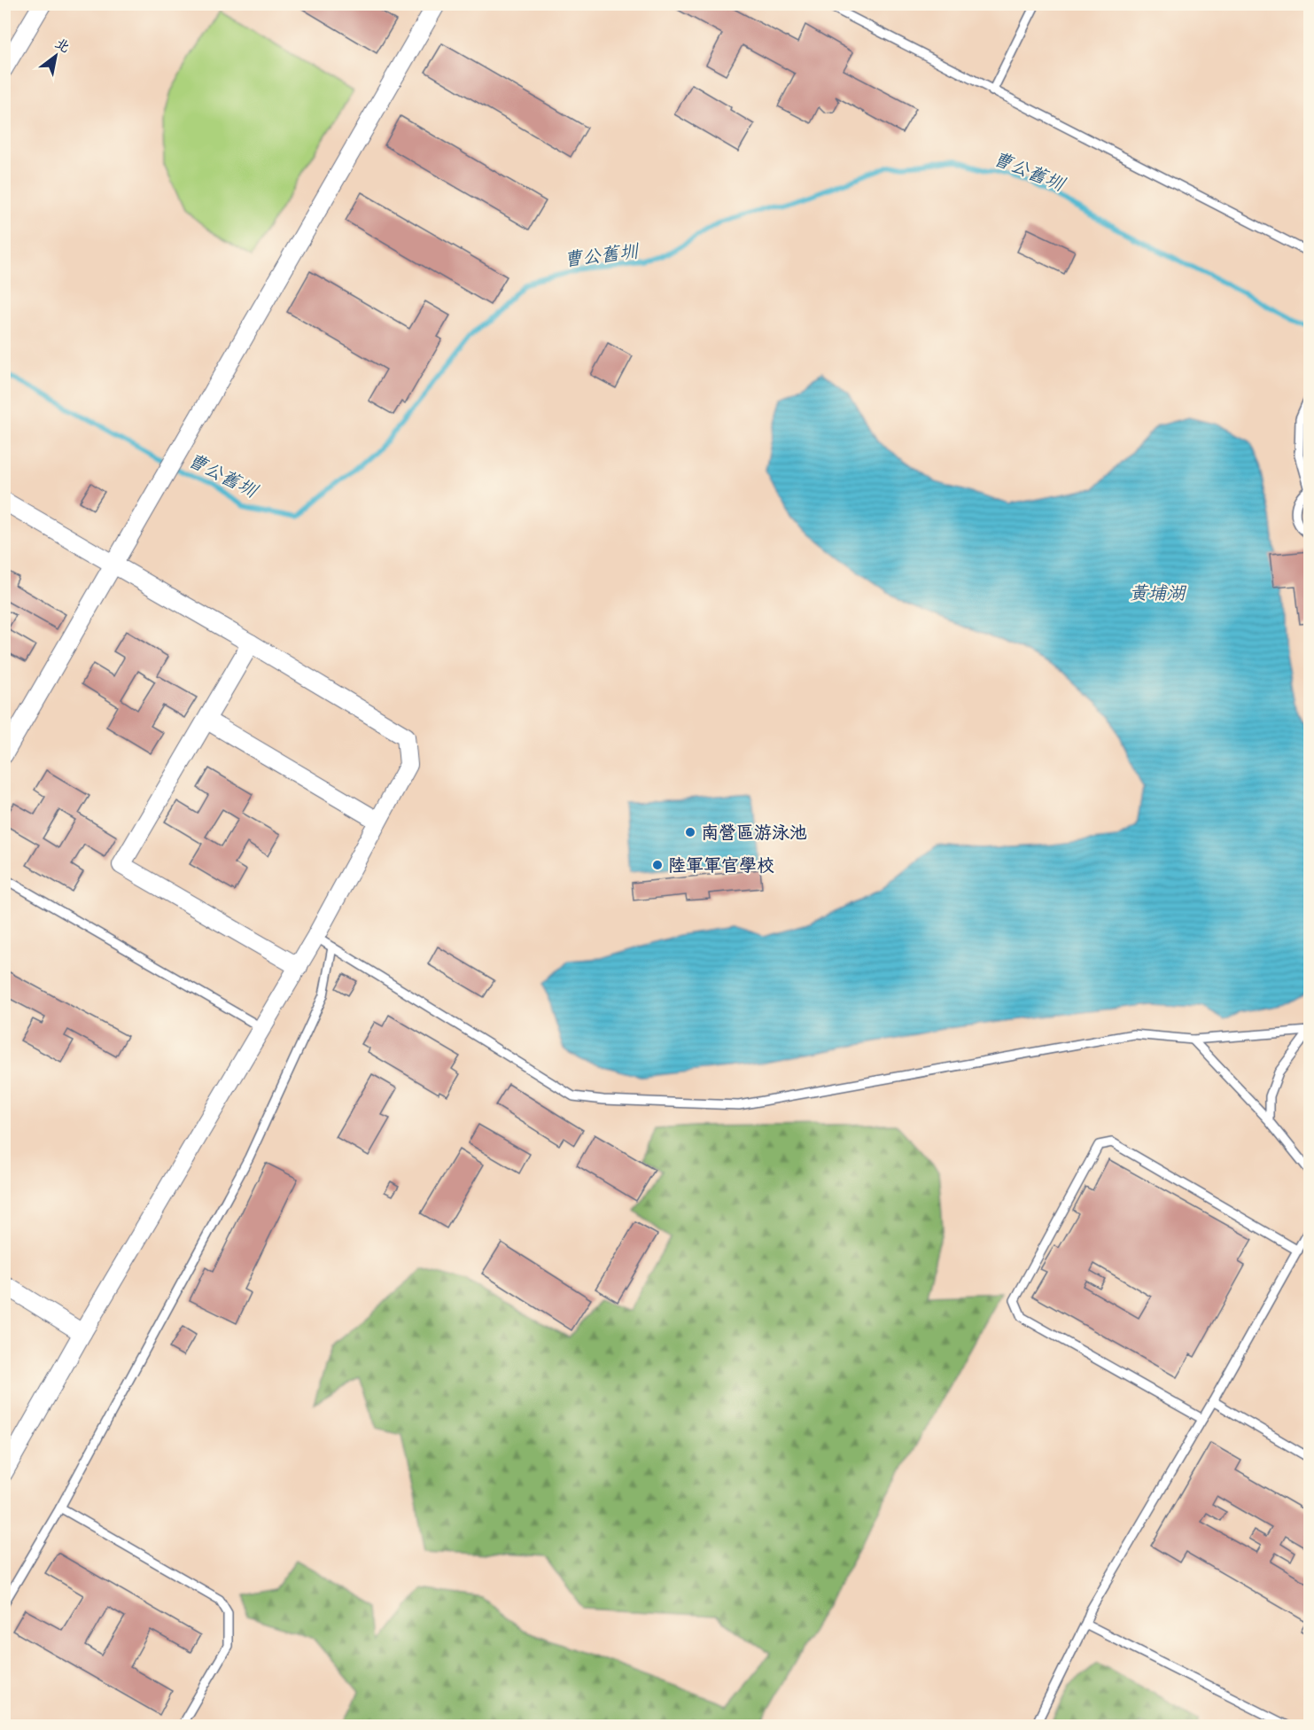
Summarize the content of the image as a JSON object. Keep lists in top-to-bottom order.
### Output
{
  "water": ["曹公舊圳", "黃埔湖"],
  "places": ["南營區游泳池", "陸軍軍官學校"],
  "north": "top right"
}
